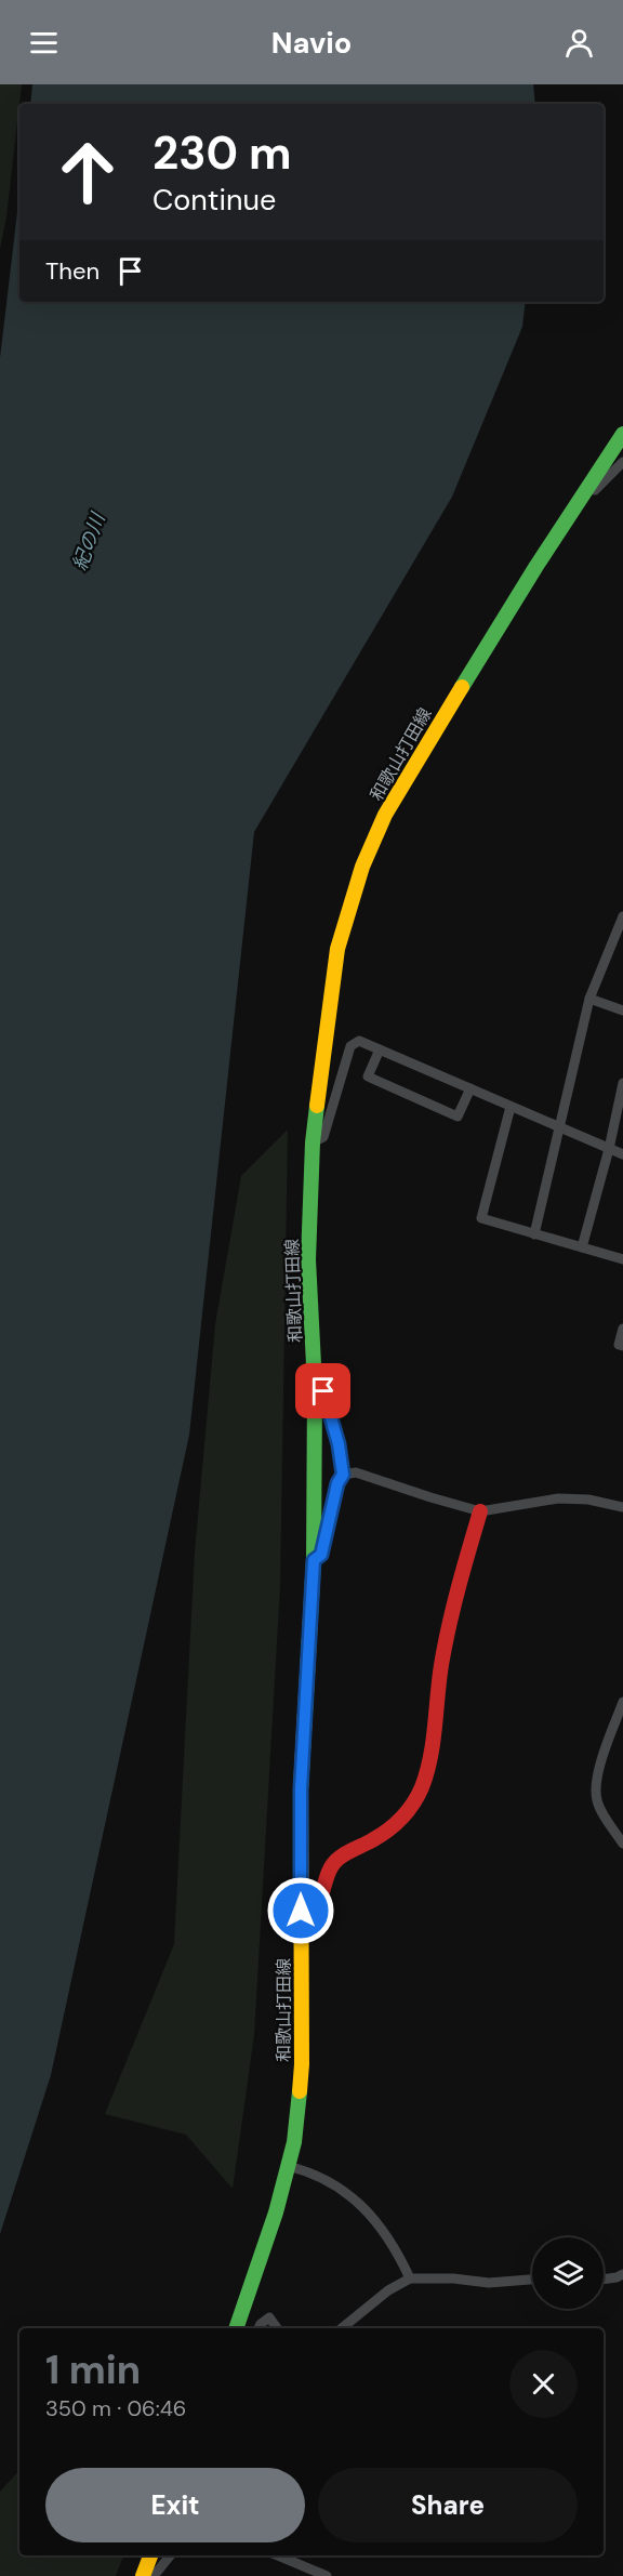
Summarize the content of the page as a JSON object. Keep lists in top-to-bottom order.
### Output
{
  "streets": {
    "main road": ["和歌山打田線"]
  },
  "water": ["紀の川"],
  "page": {
    "header": "Navio",
    "turn": ["230 m", "Continue"],
    "then": "Then",
    "heading": ["1 min", "350 m · 06:46"],
    "buttons": ["Exit", "Share"]
  }
}
